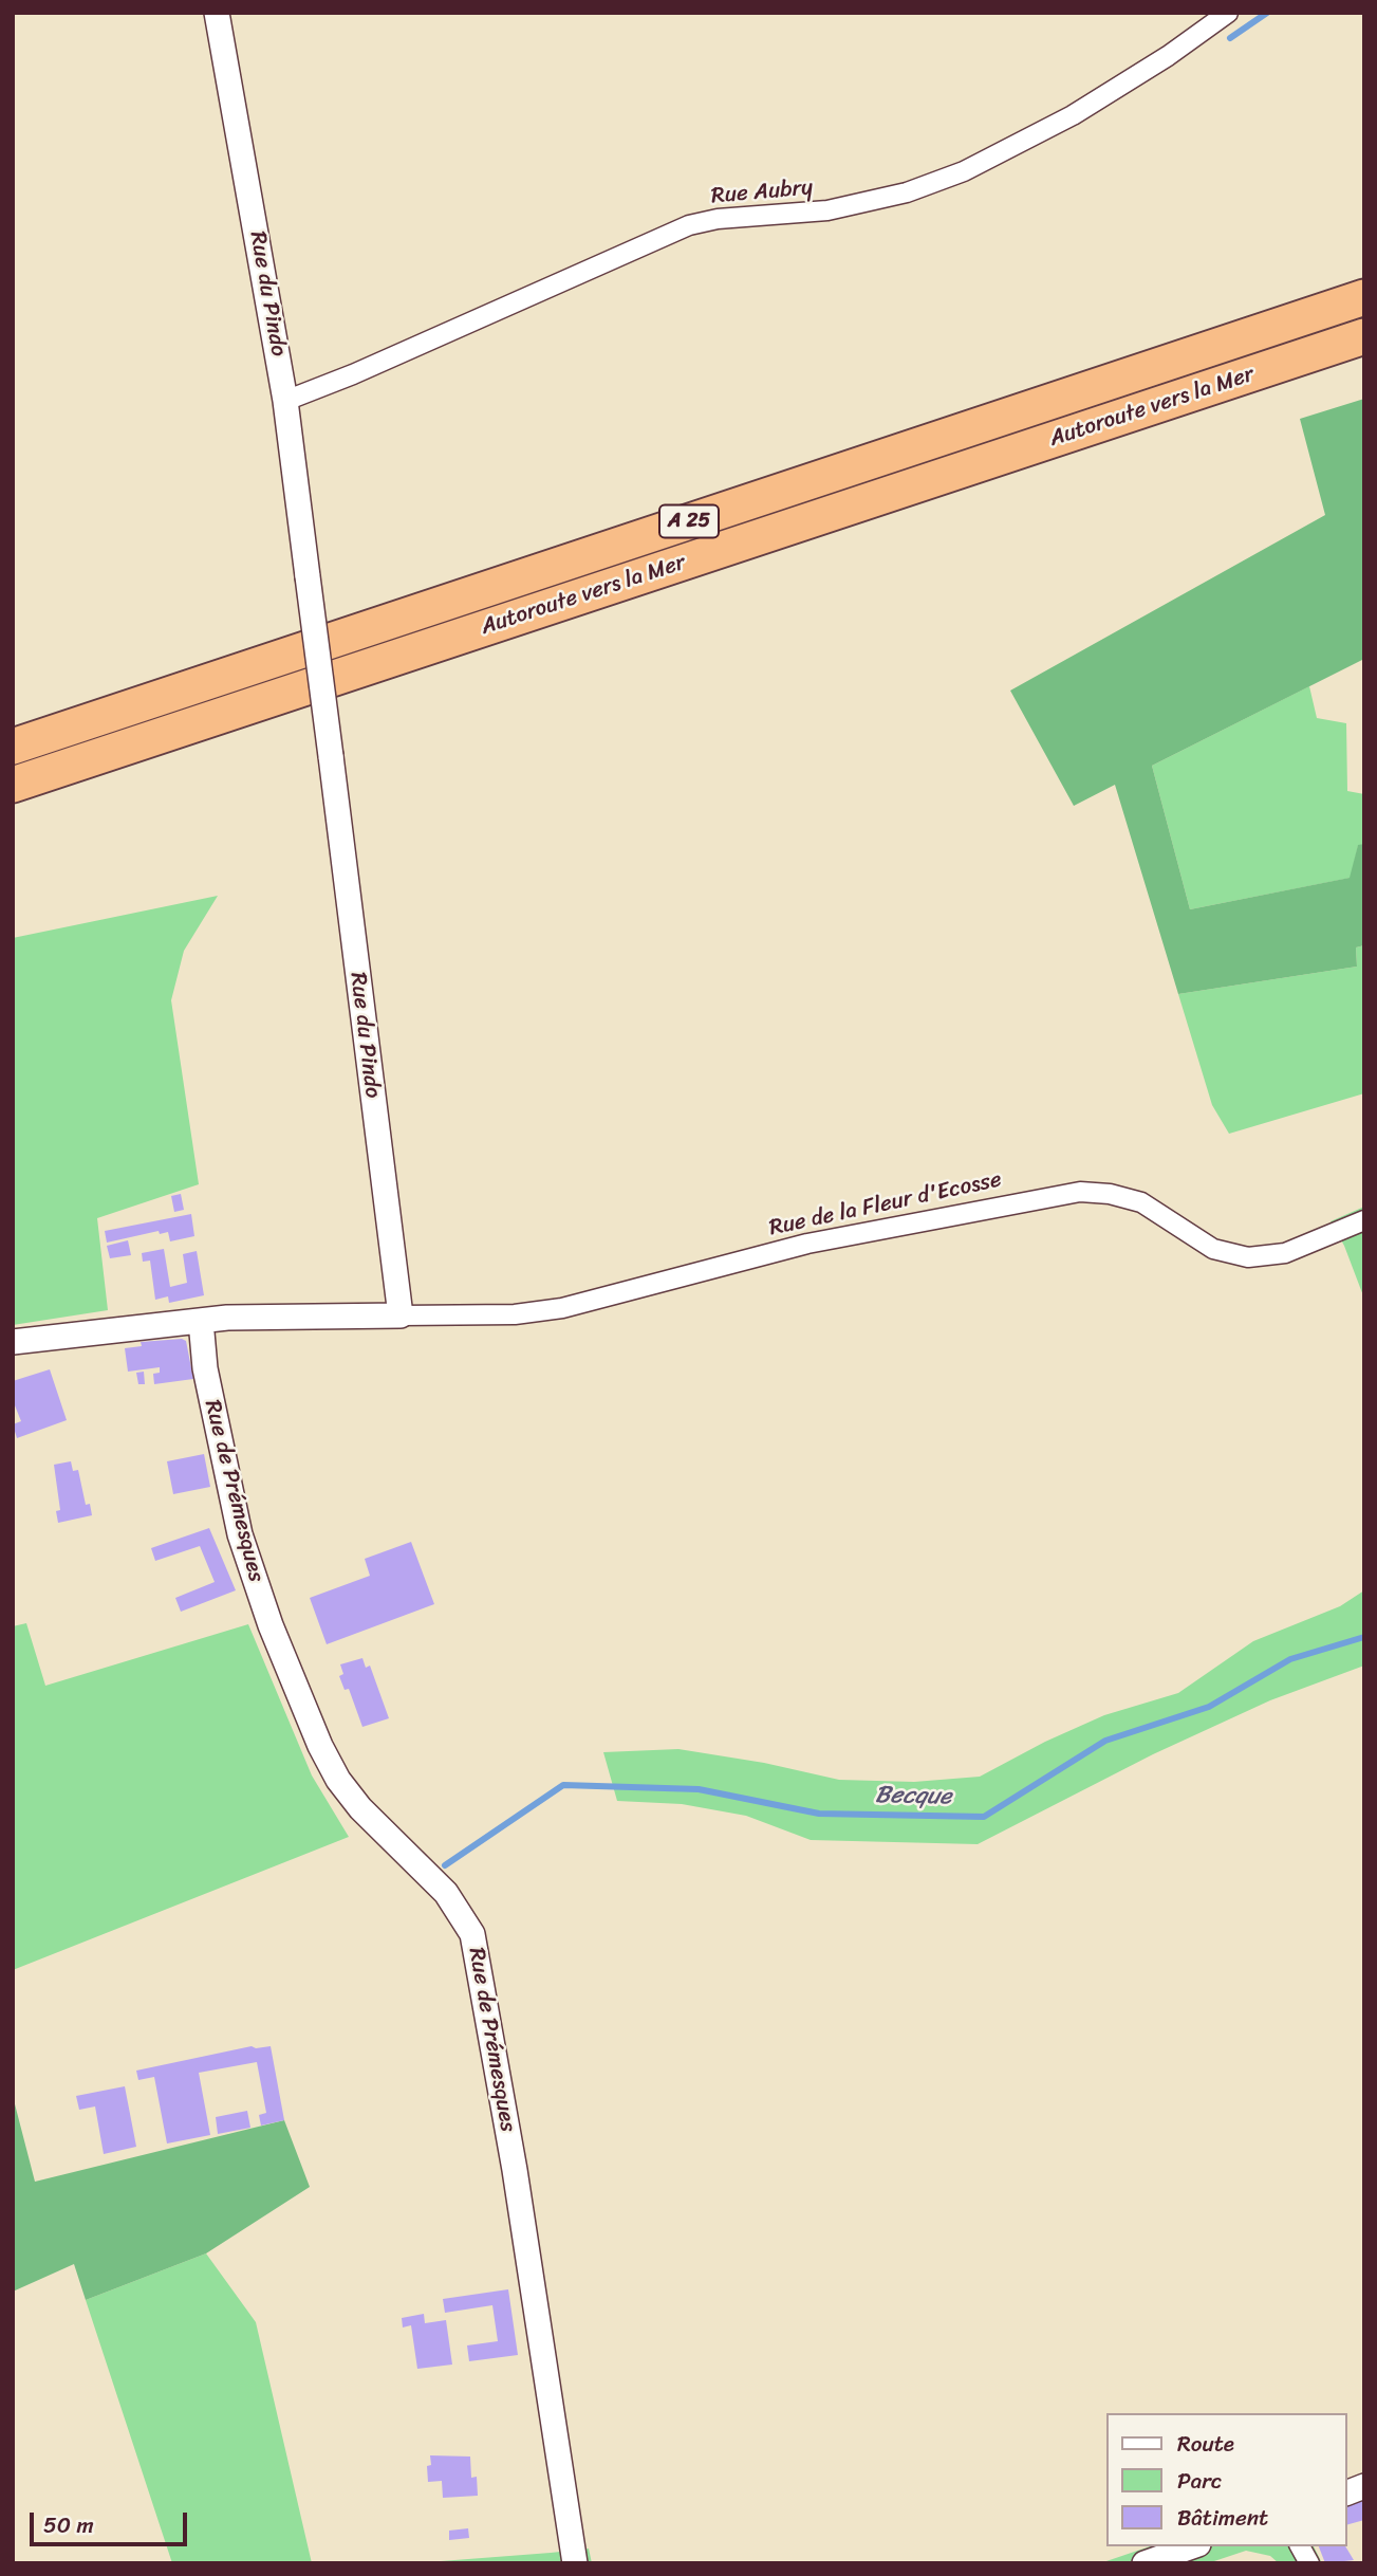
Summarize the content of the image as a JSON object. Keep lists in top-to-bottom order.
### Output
{
  "streets": {
    "highway": ["Autoroute vers la Mer", "A 25"],
    "street": [
      "Rue Aubry",
      "Rue du Pindo",
      "Rue de la Fleur d'Ecosse",
      "Rue de Prémesques"
    ]
  },
  "crossings": [
    ["Rue Aubry", "Rue du Pindo"],
    ["Rue du Pindo", "Rue de la Fleur d'Ecosse"]
  ],
  "water": ["Becque"],
  "legend": ["Route", "Parc", "Bâtiment"],
  "scale_bar": "50 m"
}
